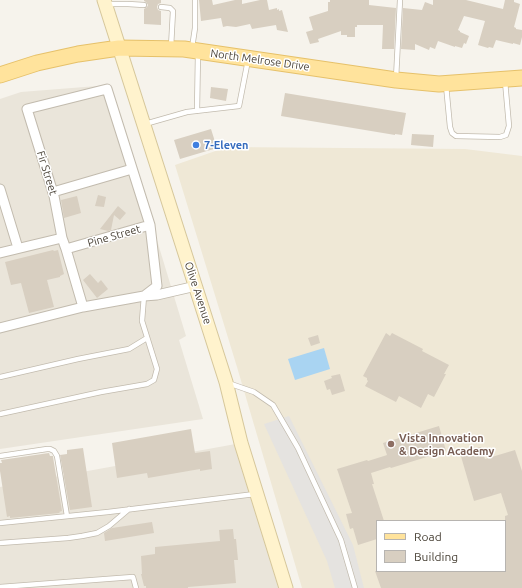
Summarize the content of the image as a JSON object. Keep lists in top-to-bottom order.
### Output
{
  "streets": {
    "main road": ["North Melrose Drive", "Olive Avenue"],
    "street": ["Fir Street", "Pine Street"]
  },
  "crossings": [
    ["North Melrose Drive", "Olive Avenue"],
    ["Fir Street", "Pine Street"]
  ],
  "places": ["7-Eleven", "Vista Innovation & Design Academy"],
  "legend": ["Road", "Building"]
}
